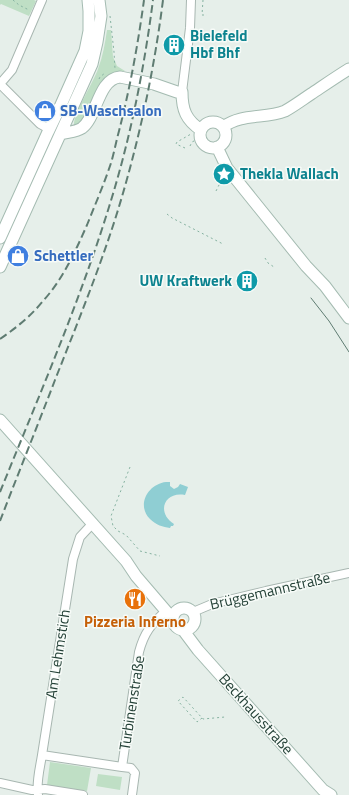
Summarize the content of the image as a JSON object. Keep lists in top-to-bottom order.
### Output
{
  "streets": {
    "street": [
      "Brüggemannstraße",
      "Am Lehmstich",
      "Turbinenstraße",
      "Beckhausstraße"
    ]
  },
  "crossings": [
    ["Brüggemannstraße", "Turbinenstraße"],
    ["Brüggemannstraße", "Beckhausstraße"],
    ["Turbinenstraße", "Beckhausstraße"]
  ],
  "places": {
    "building": ["Bielefeld Hbf Bhf", "UW Kraftwerk"],
    "shop": ["SB-Waschsalon", "Schettler"],
    "place": ["Thekla Wallach"],
    "restaurant": ["Pizzeria Inferno"]
  }
}
